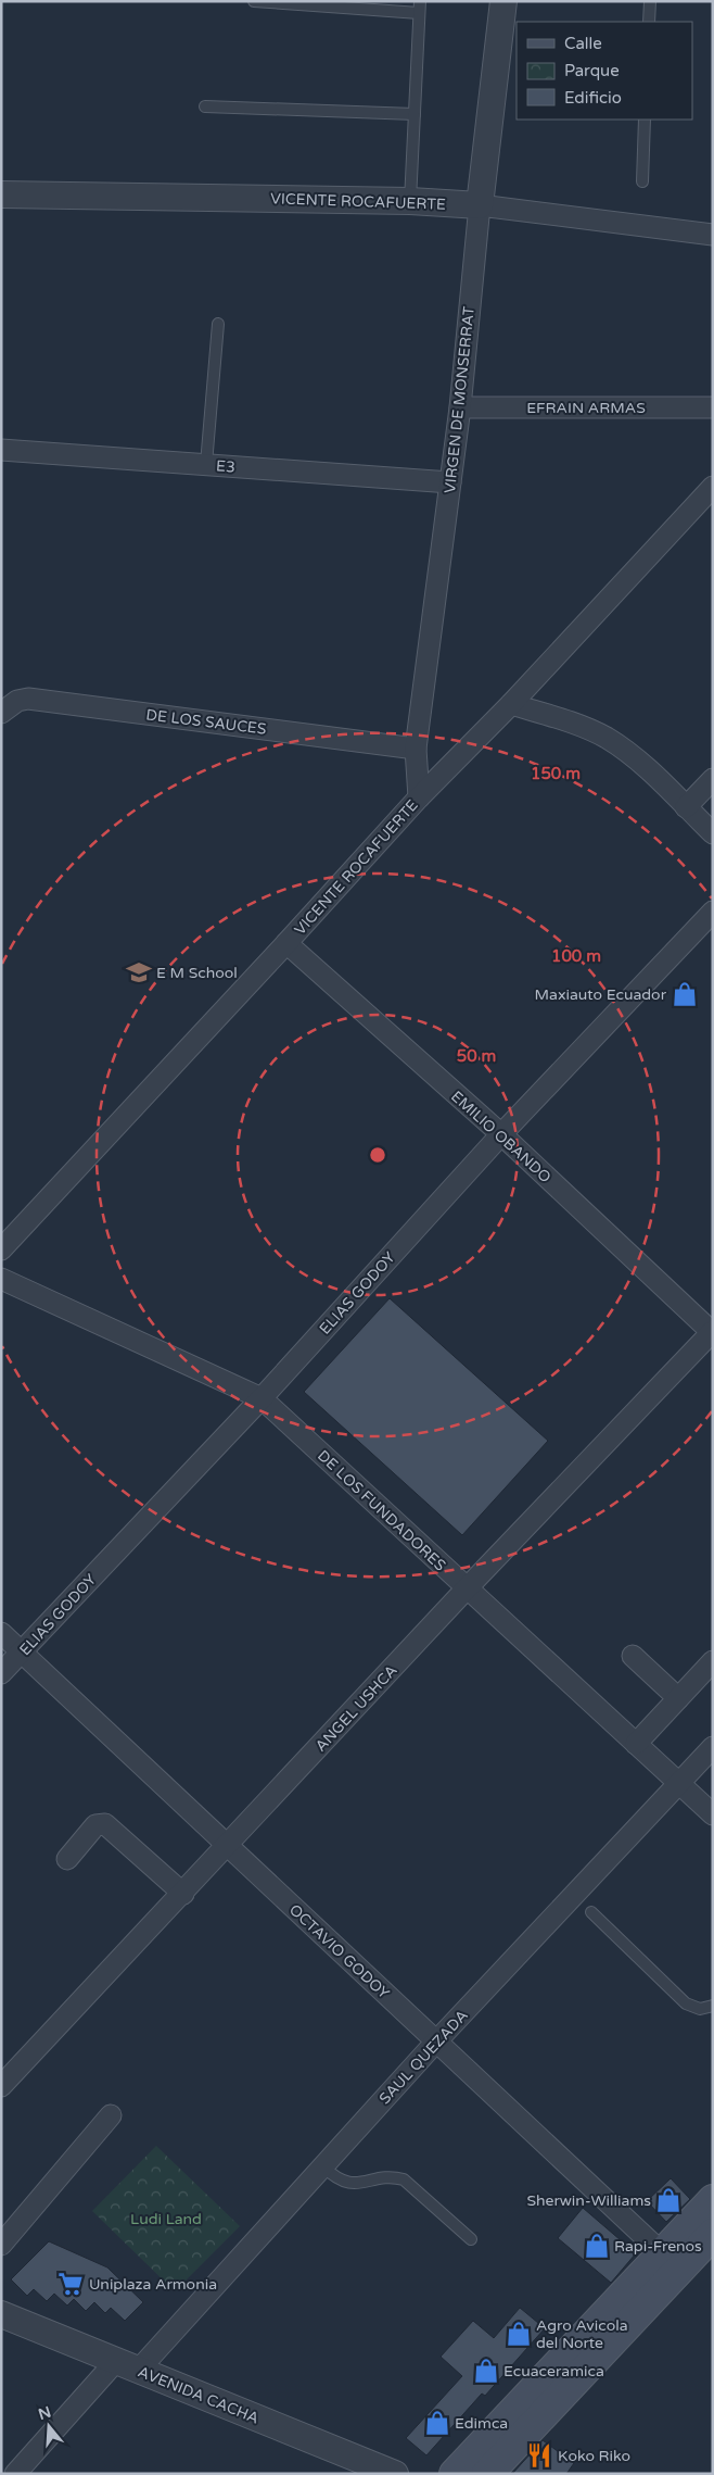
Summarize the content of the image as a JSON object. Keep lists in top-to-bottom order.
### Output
{
  "streets": {
    "street": [
      "VICENTE ROCAFUERTE",
      "VIRGEN DE MONSERRAT",
      "EFRAIN ARMAS",
      "E3",
      "DE LOS SAUCES",
      "EMILIO OBANDO",
      "ELIAS GODOY",
      "DE LOS FUNDADORES",
      "ANGEL USHCA",
      "OCTAVIO GODOY",
      "SAUL QUEZADA",
      "AVENIDA CACHA"
    ]
  },
  "crossings": [
    ["VICENTE ROCAFUERTE", "VIRGEN DE MONSERRAT"],
    ["VICENTE ROCAFUERTE", "EMILIO OBANDO"],
    ["VIRGEN DE MONSERRAT", "EFRAIN ARMAS"],
    ["VIRGEN DE MONSERRAT", "E3"],
    ["VIRGEN DE MONSERRAT", "DE LOS SAUCES"],
    ["EMILIO OBANDO", "ELIAS GODOY"],
    ["EMILIO OBANDO", "ANGEL USHCA"],
    ["ELIAS GODOY", "DE LOS FUNDADORES"],
    ["ELIAS GODOY", "OCTAVIO GODOY"],
    ["DE LOS FUNDADORES", "ANGEL USHCA"],
    ["DE LOS FUNDADORES", "SAUL QUEZADA"],
    ["ANGEL USHCA", "OCTAVIO GODOY"],
    ["OCTAVIO GODOY", "SAUL QUEZADA"],
    ["SAUL QUEZADA", "AVENIDA CACHA"]
  ],
  "parks": ["Ludi Land"],
  "places": {
    "school or university": ["E M School"],
    "shop": [
      "Maxiauto Ecuador",
      "Sherwin-Williams",
      "Rapi-Frenos",
      "Agro Avicola del Norte",
      "Ecuaceramica",
      "Edimca"
    ],
    "supermarket": ["Uniplaza Armonia"],
    "restaurant": ["Koko Riko"]
  },
  "legend": ["Calle", "Parque", "Edificio"],
  "north": "top",
  "rings": ["150 m", "100 m", "50 m"]
}
